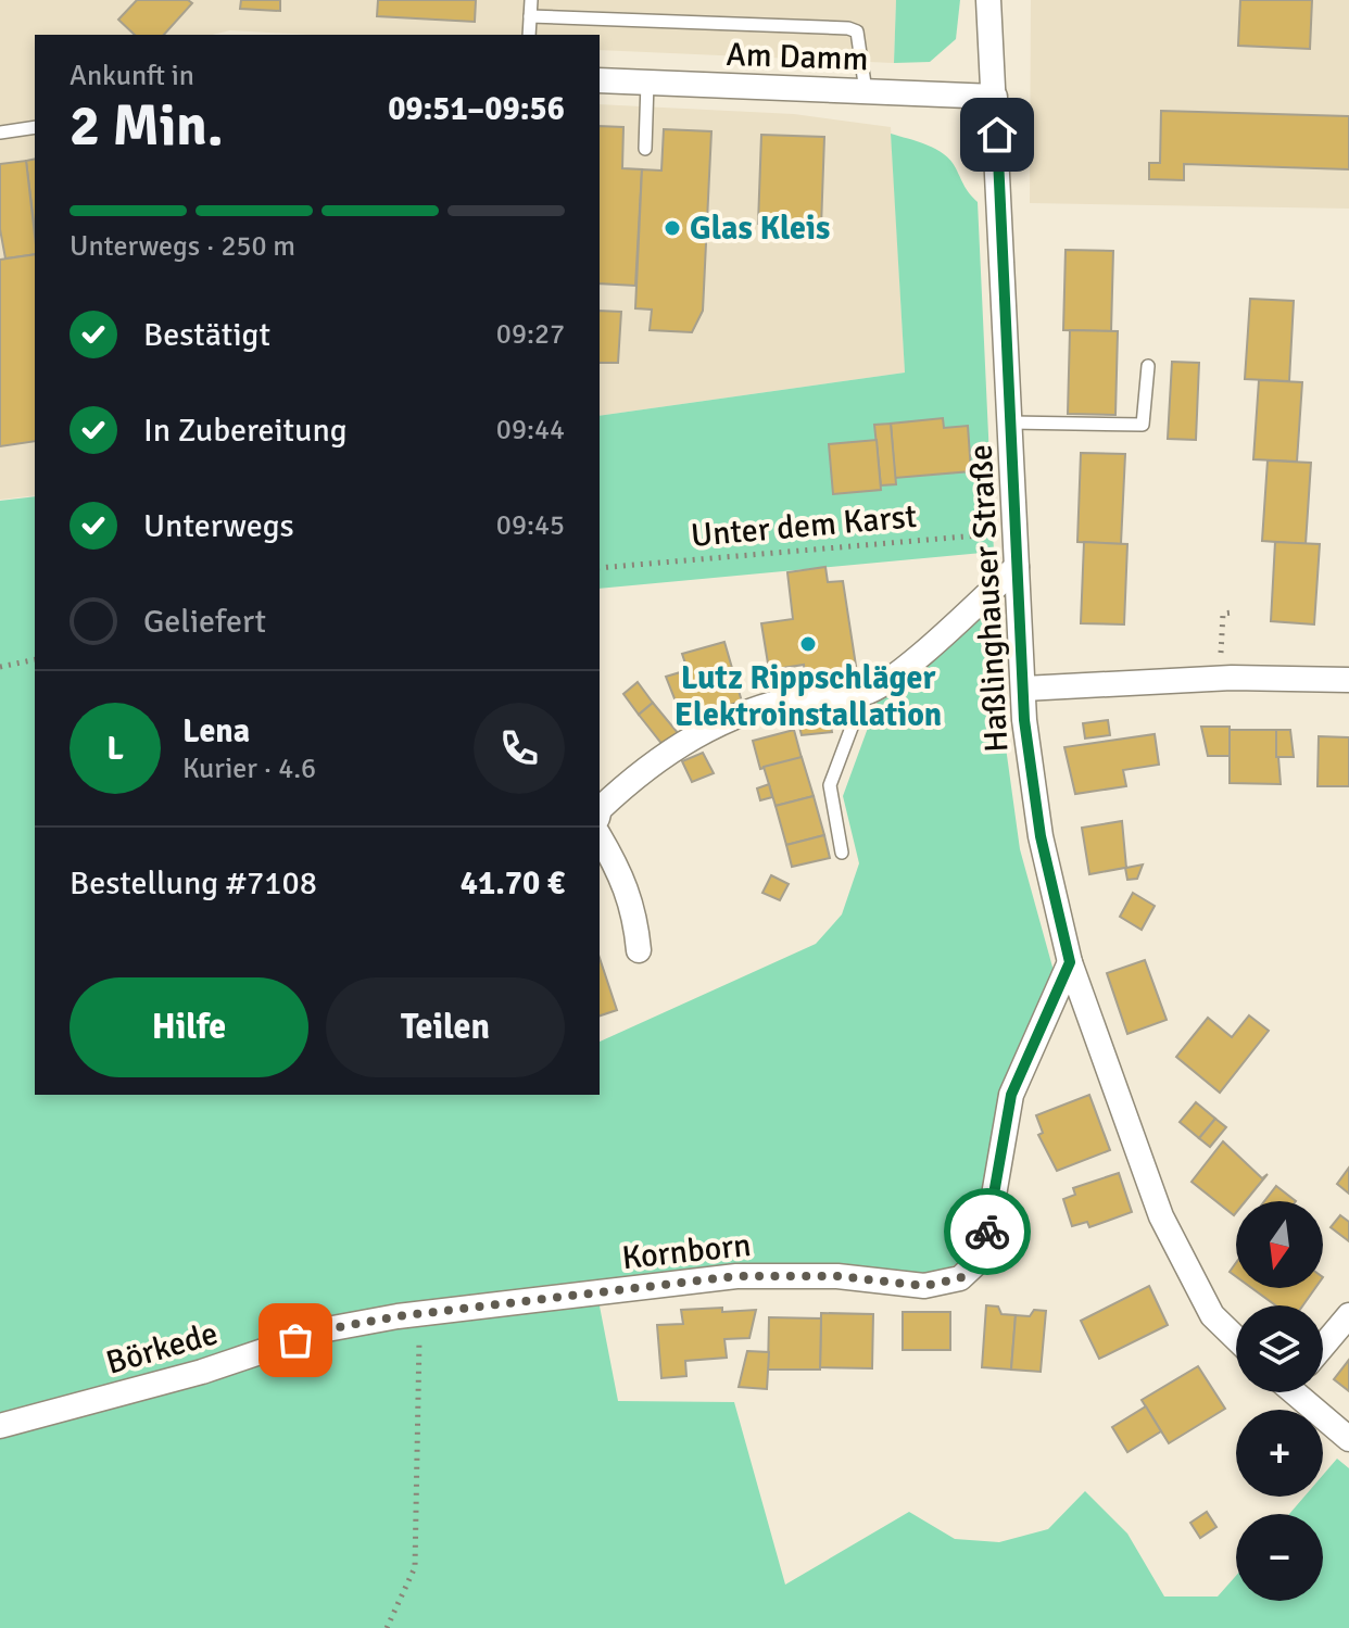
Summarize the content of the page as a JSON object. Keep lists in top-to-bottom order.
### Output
{
  "streets": {
    "street": [
      "Am Damm",
      "Haßlinghauser Straße",
      "Kornborn",
      "Börkede"
    ],
    "path": ["Unter dem Karst"]
  },
  "crossings": [
    ["Am Damm", "Haßlinghauser Straße"],
    ["Unter dem Karst", "Haßlinghauser Straße"],
    ["Haßlinghauser Straße", "Kornborn"],
    ["Kornborn", "Börkede"]
  ],
  "places": ["Glas Kleis", "Lutz Rippschläger Elektroinstallation"],
  "north": "bottom",
  "page": {
    "heading": ["2 Min.", "Ankunft in", "09:51–09:56"],
    "panel": [
      "Lena",
      "Kurier · 4.6",
      "Bestellung #7108",
      "41.70 €"
    ],
    "bar": "Unterwegs · 250 m",
    "list": [
      ["Bestätigt", "09:27"],
      ["In Zubereitung", "09:44"],
      ["Unterwegs", "09:45"],
      "Geliefert"
    ],
    "round": "L",
    "buttons": ["Hilfe", "Teilen"],
    "map_buttons": ["+", "−"]
  }
}
